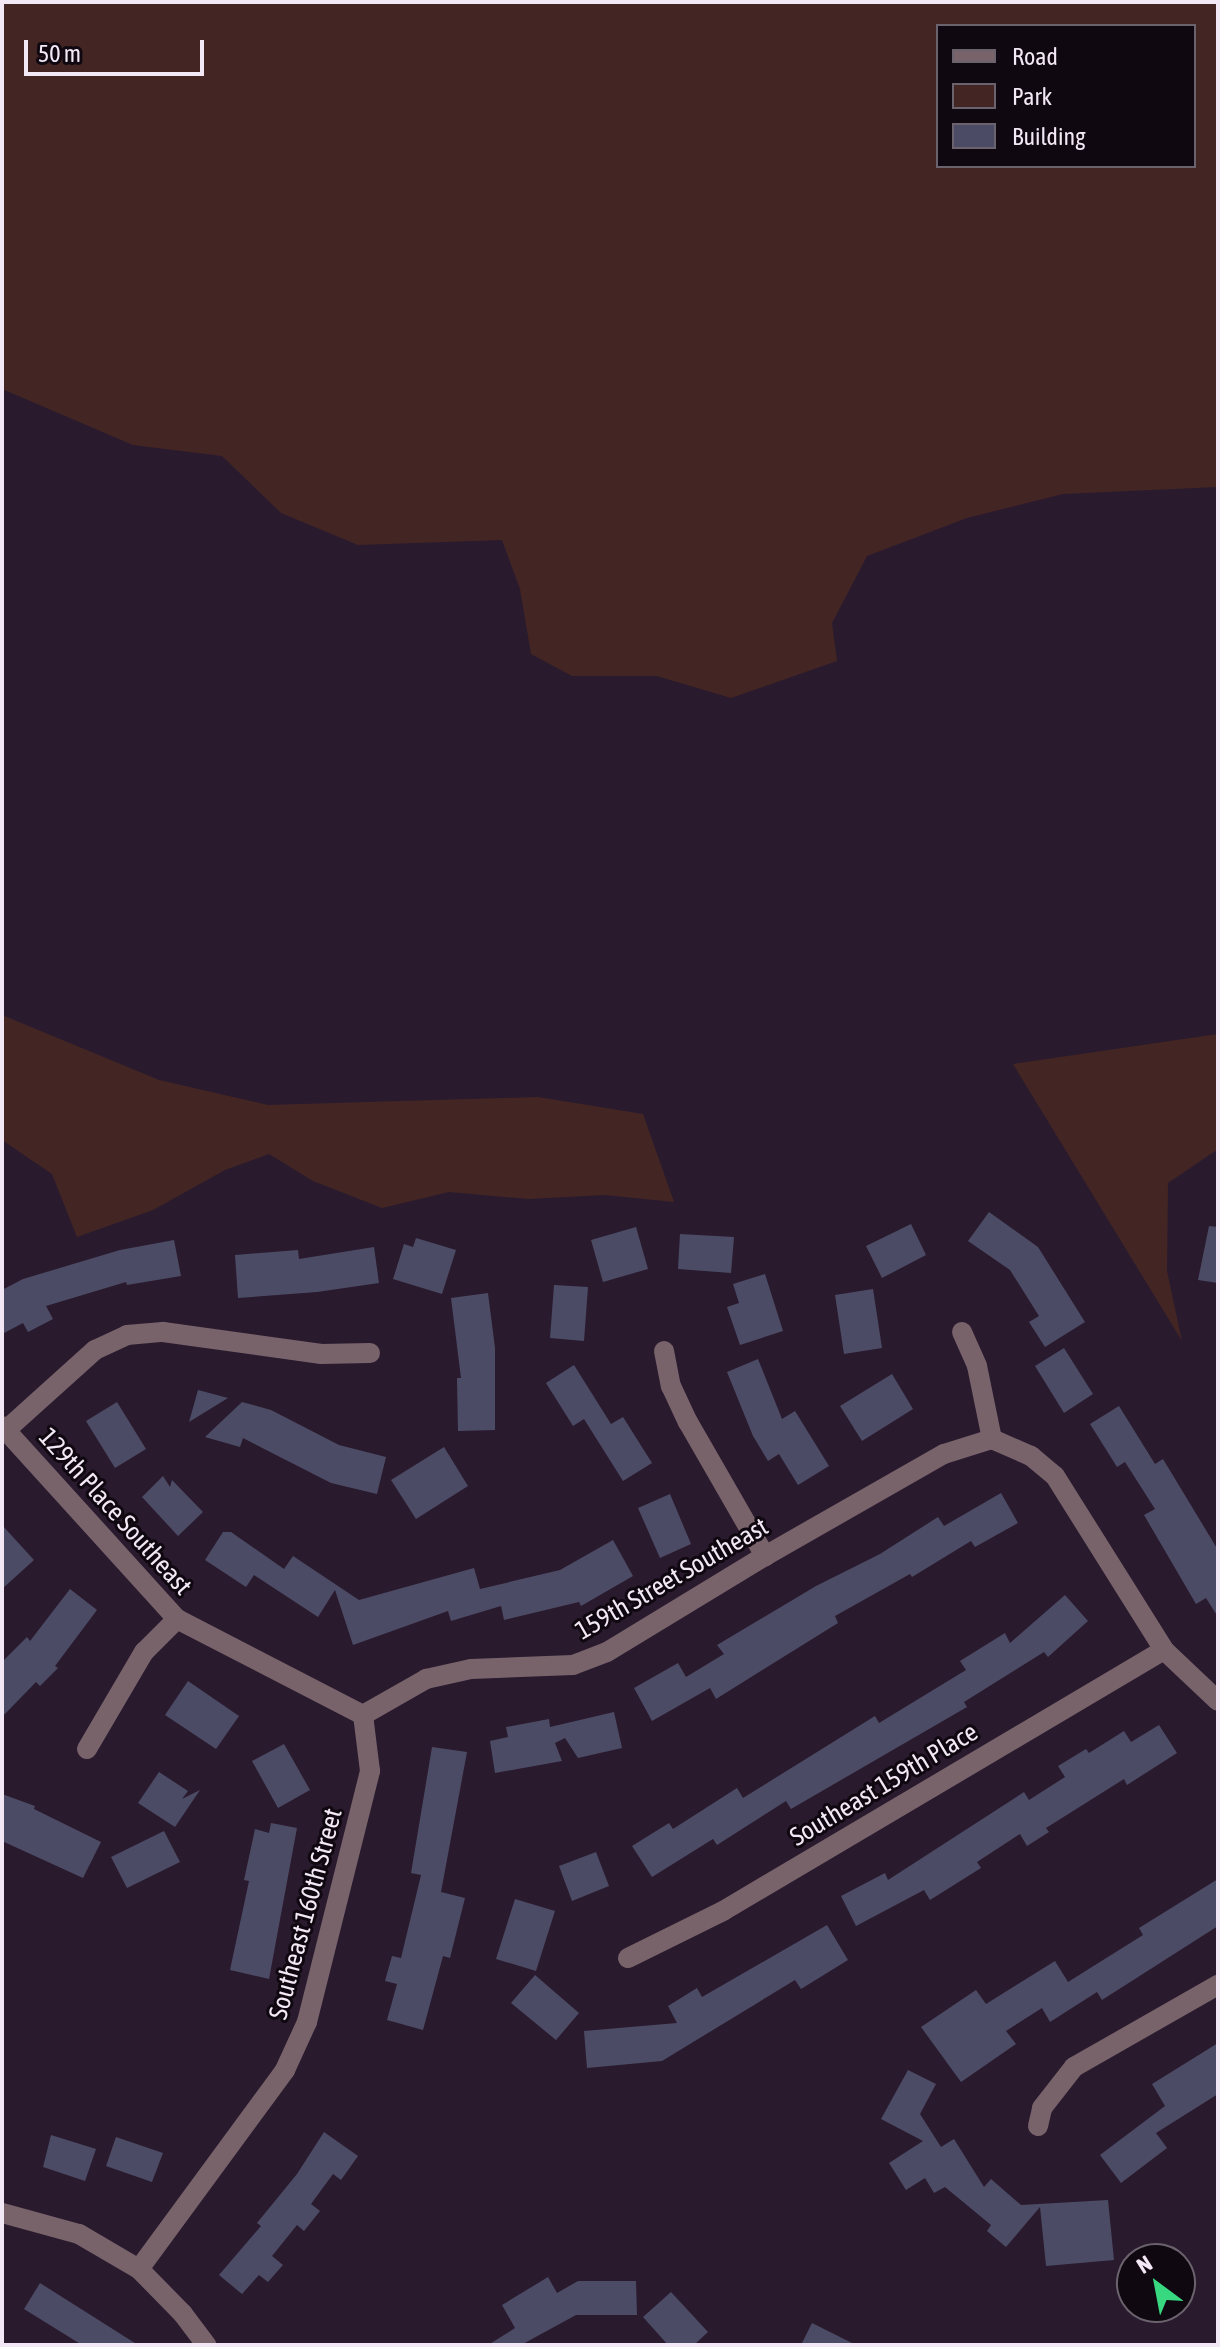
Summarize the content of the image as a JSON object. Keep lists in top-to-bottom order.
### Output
{
  "streets": {
    "street": [
      "129th Place Southeast",
      "159th Street Southeast",
      "Southeast 159th Place",
      "Southeast 160th Street"
    ]
  },
  "crossings": [
    ["129th Place Southeast", "159th Street Southeast"],
    ["129th Place Southeast", "Southeast 160th Street"],
    ["159th Street Southeast", "Southeast 160th Street"]
  ],
  "legend": ["Road", "Park", "Building"],
  "scale_bar": "50 m",
  "north": "top left"
}
